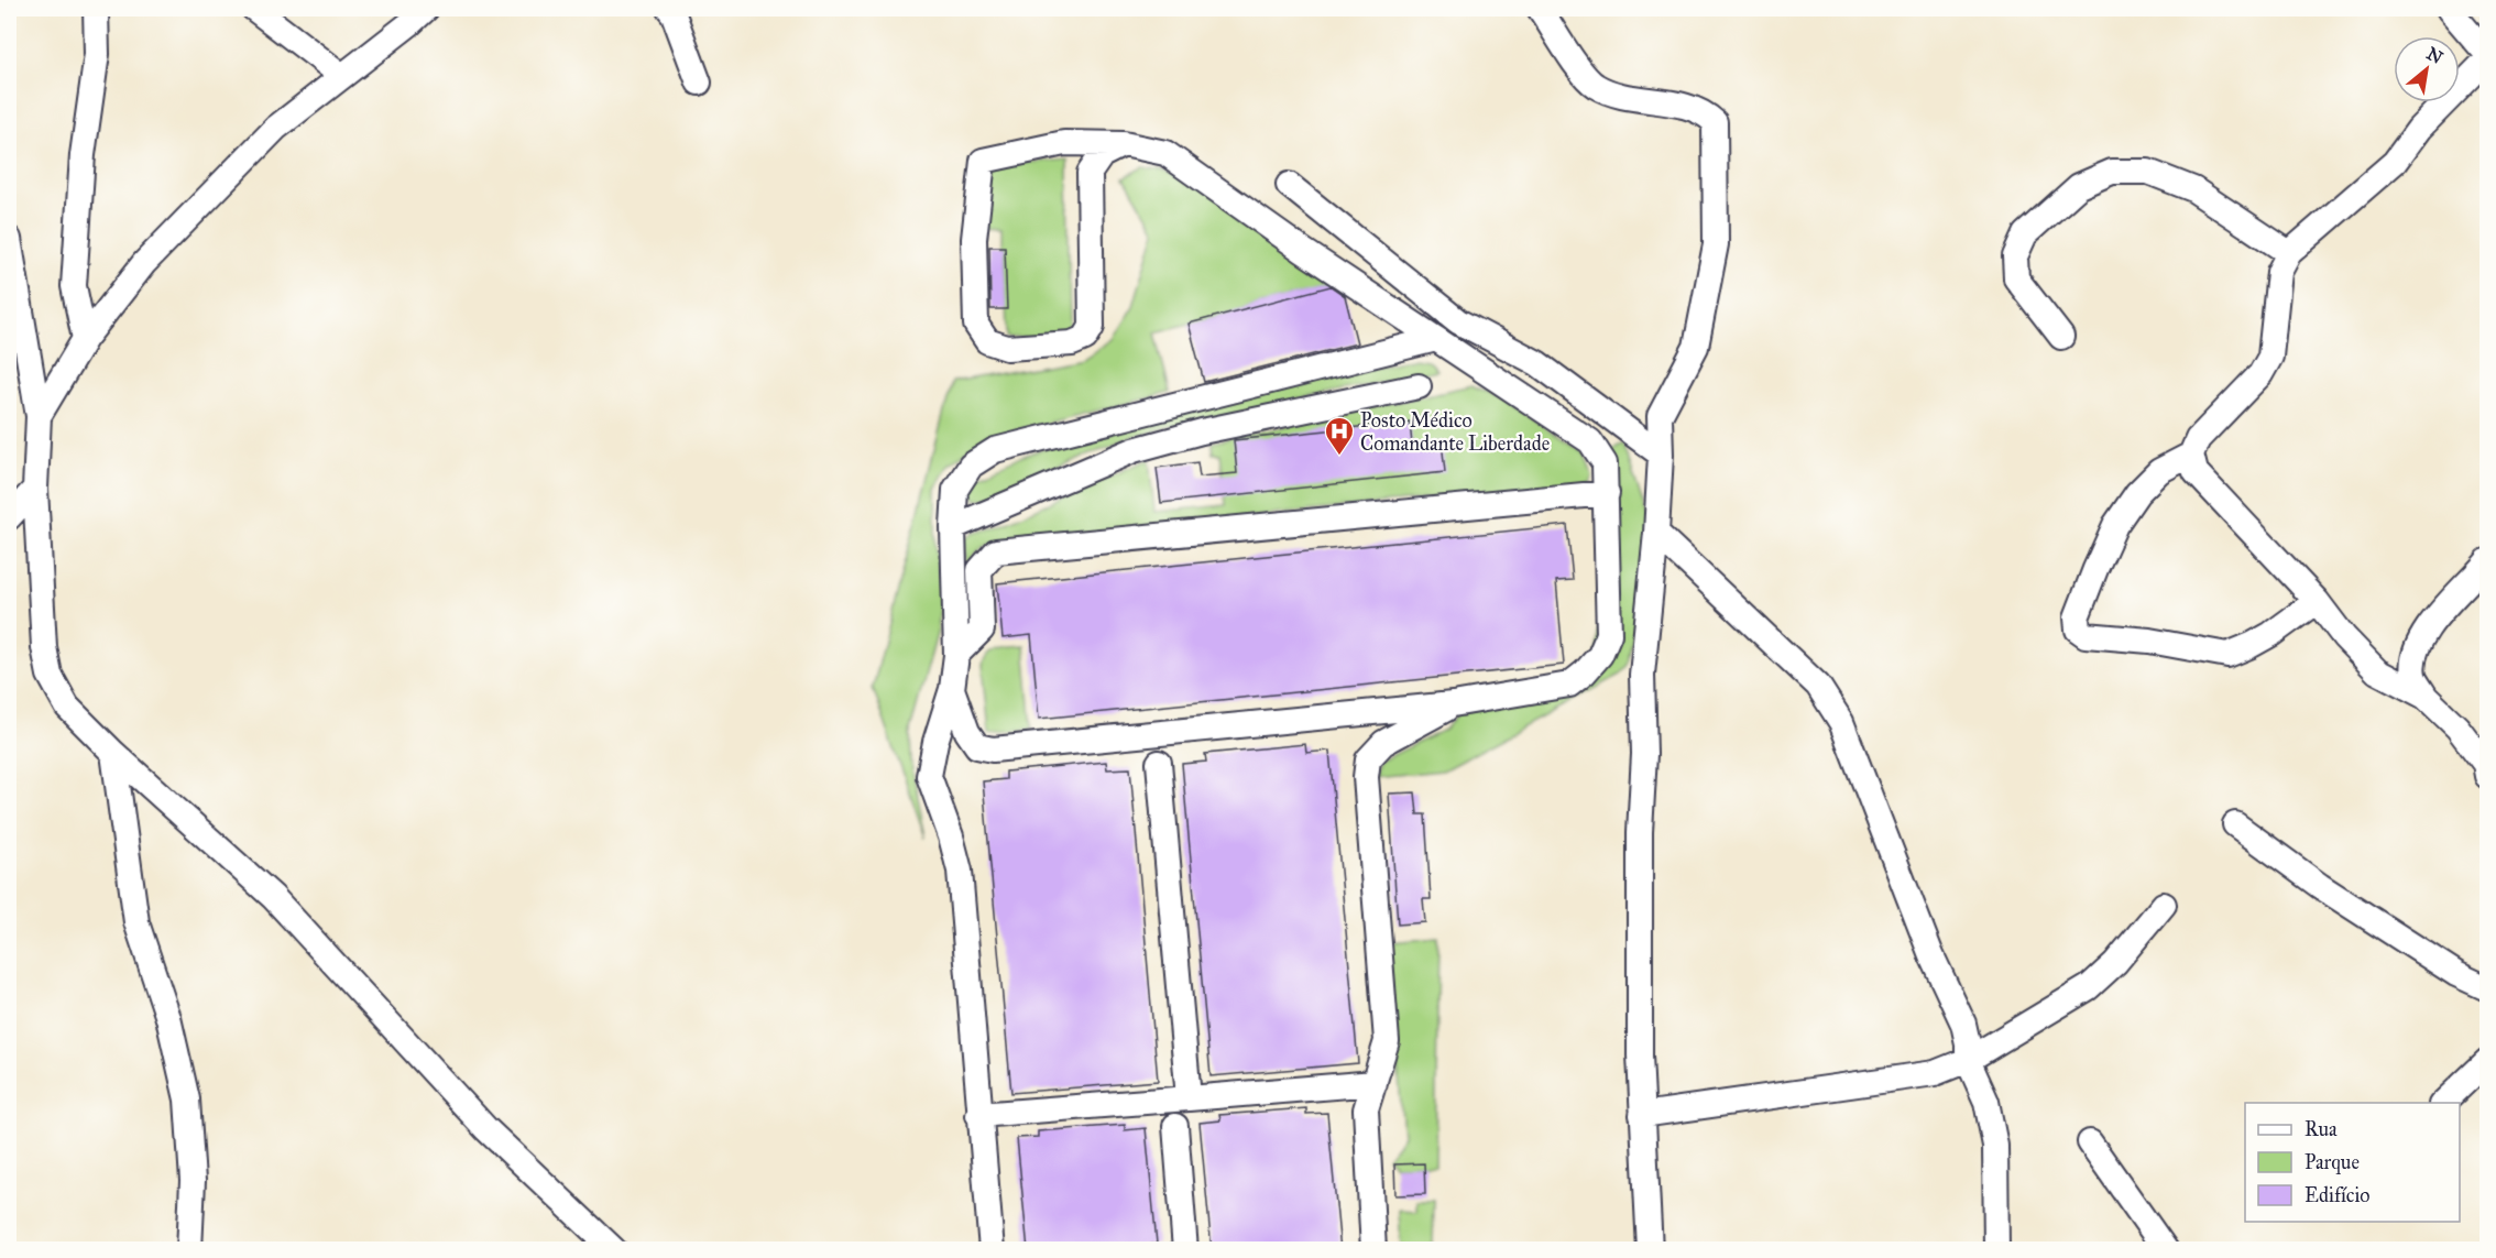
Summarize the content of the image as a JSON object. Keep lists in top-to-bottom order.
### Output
{
  "places": {
    "hospital": ["Posto Médico Comandante Liberdade"]
  },
  "legend": ["Rua", "Parque", "Edifício"],
  "north": "top right"
}
